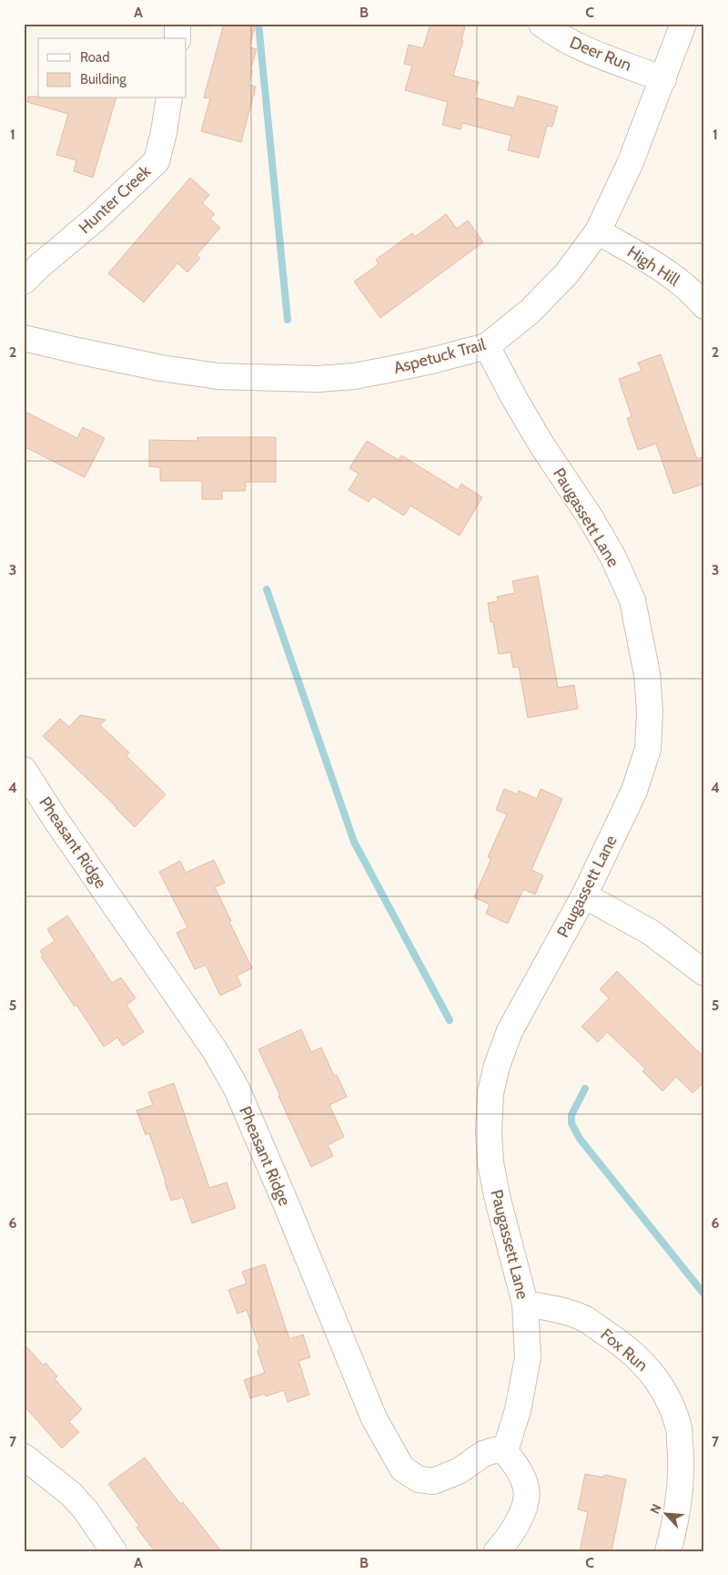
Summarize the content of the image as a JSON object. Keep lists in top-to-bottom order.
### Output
{
  "streets": {
    "street": [
      "Deer Run",
      "Hunter Creek",
      "High Hill",
      "Aspetuck Trail",
      "Paugassett Lane",
      "Pheasant Ridge",
      "Fox Run"
    ]
  },
  "crossings": [
    ["Deer Run", "Aspetuck Trail"],
    ["High Hill", "Aspetuck Trail"],
    ["Aspetuck Trail", "Paugassett Lane"],
    ["Paugassett Lane", "Pheasant Ridge"],
    ["Paugassett Lane", "Fox Run"]
  ],
  "legend": ["Road", "Building"],
  "north": "top left",
  "grid": {
    "columns": ["A", "B", "C"],
    "rows": [
      "1",
      "2",
      "3",
      "4",
      "5",
      "6",
      "7"
    ]
  }
}
